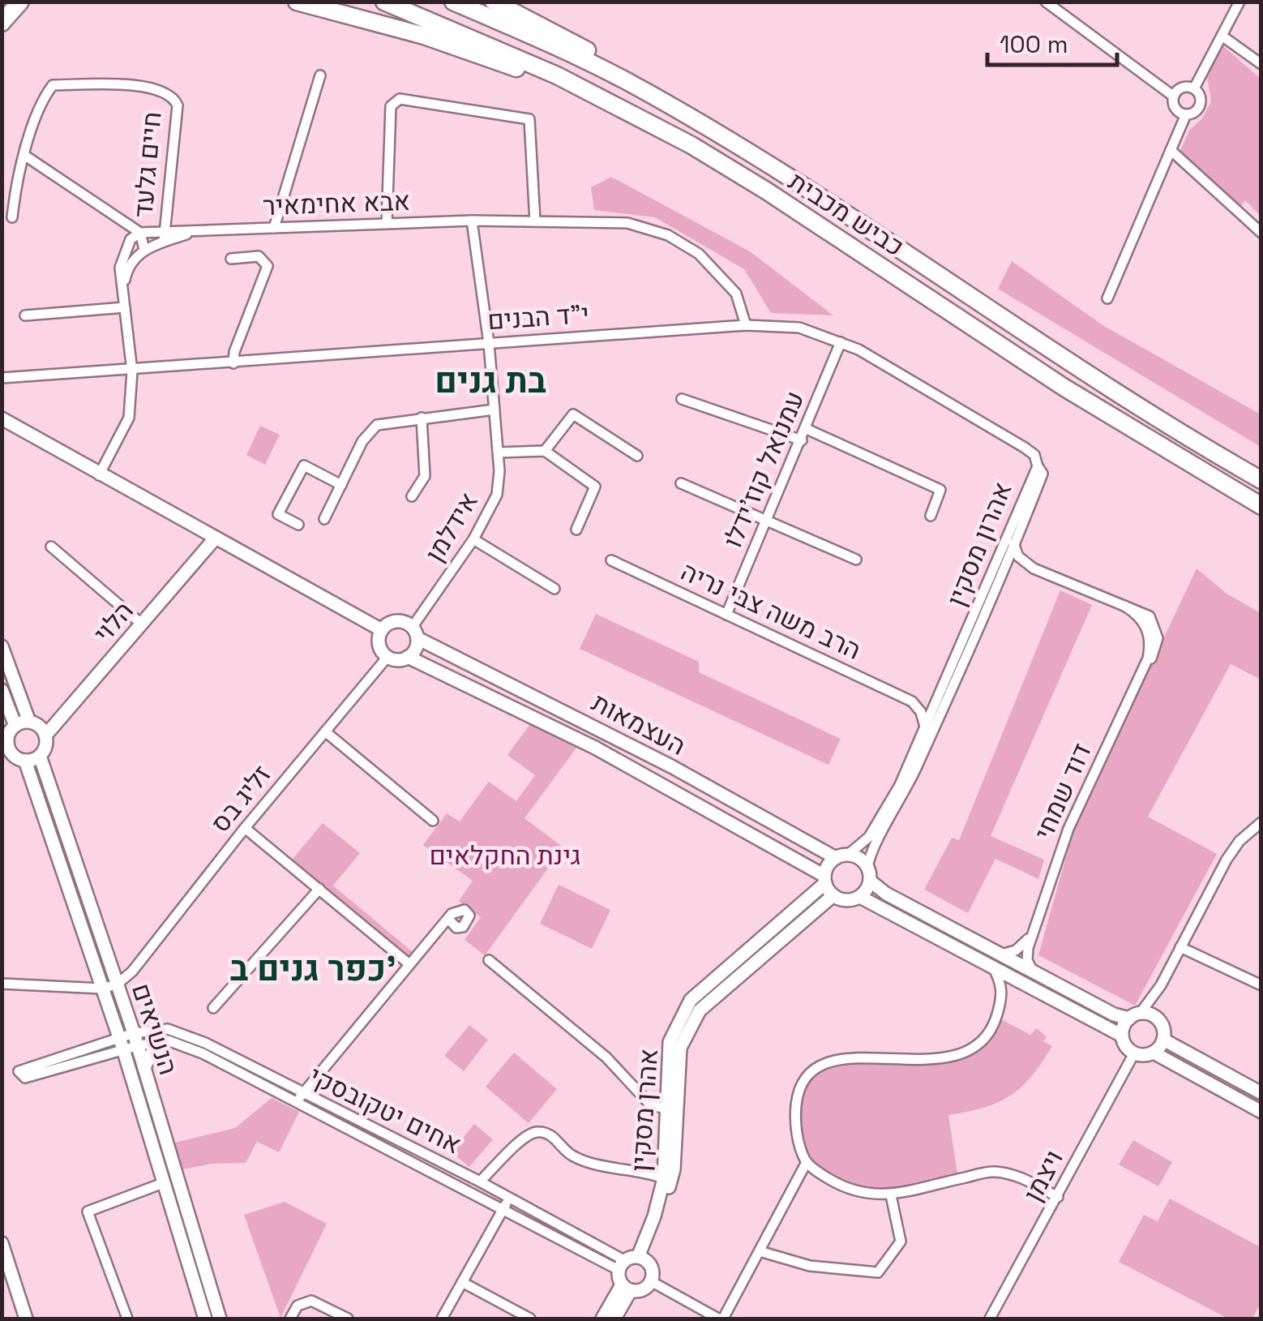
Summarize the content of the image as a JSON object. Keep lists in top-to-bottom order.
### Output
{
  "streets": {
    "highway": ["כביש מכבית"],
    "main road": [
      "הלוי",
      "העצמאות",
      "הנשיאים",
      "אהרן מסקין"
    ],
    "street": [
      "חיים גלעד",
      "אבא אחימאיר",
      "י\"ד הבנים",
      "עמנואל קוז'ידלו",
      "אידלמן",
      "אהרון מסקין",
      "הרב משה צבי נריה",
      "דוד שמחי",
      "זליג בס",
      "אחים יטקובסקי",
      "ויצמן"
    ]
  },
  "crossings": [
    ["חיים גלעד", "אבא אחימאיר"],
    ["אבא אחימאיר", "י\"ד הבנים"],
    ["אבא אחימאיר", "אידלמן"],
    ["י\"ד הבנים", "עמנואל קוז'ידלו"],
    ["י\"ד הבנים", "אידלמן"],
    ["י\"ד הבנים", "אהרון מסקין"],
    ["עמנואל קוז'ידלו", "הרב משה צבי נריה"],
    ["אידלמן", "העצמאות"],
    ["אידלמן", "זליג בס"],
    ["אהרון מסקין", "העצמאות"],
    ["אהרון מסקין", "דוד שמחי"],
    ["אהרון מסקין", "אהרן מסקין"],
    ["הלוי", "הנשיאים"],
    ["העצמאות", "זליג בס"],
    ["העצמאות", "אהרן מסקין"],
    ["זליג בס", "הנשיאים"],
    ["הנשיאים", "אחים יטקובסקי"],
    ["אחים יטקובסקי", "אהרן מסקין"]
  ],
  "districts": ["בת גנים", "כפר גנים ב'"],
  "parks": ["גינת החקלאים"],
  "scale_bar": "100 m"
}
